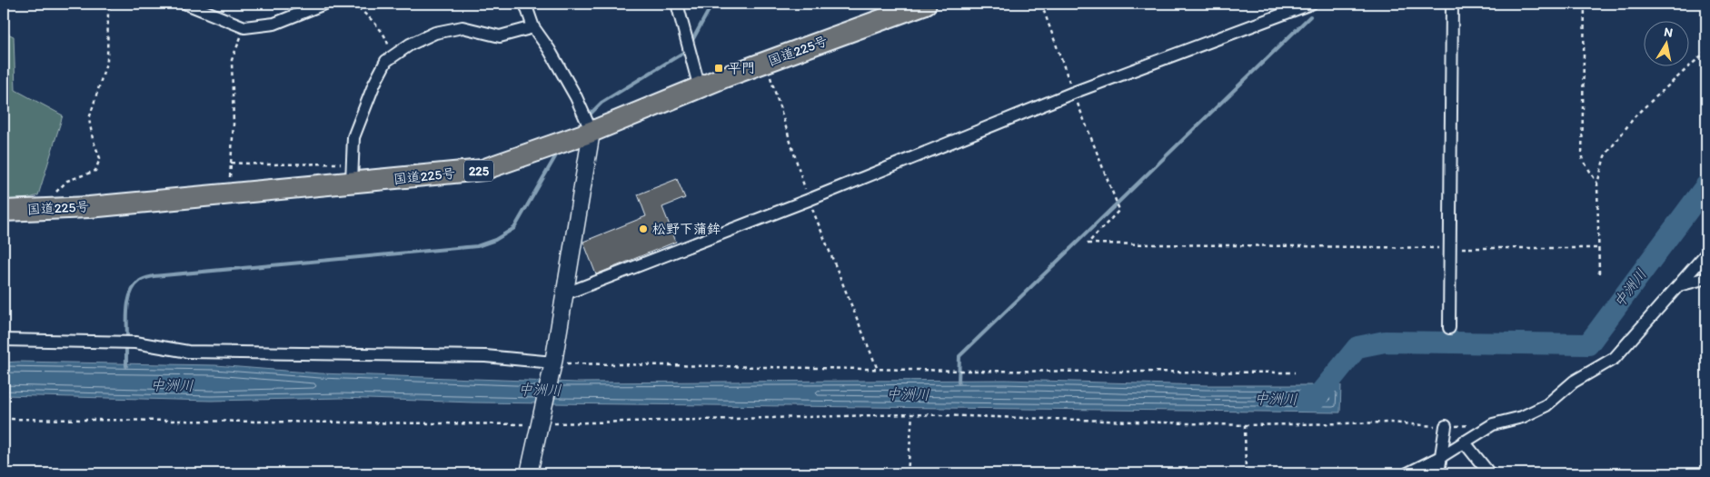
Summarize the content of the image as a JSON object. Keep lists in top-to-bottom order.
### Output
{
  "streets": {
    "highway": ["国道225号", "225"]
  },
  "water": ["中洲川"],
  "places": {
    "transit": ["平門"],
    "other": ["松野下蒲鉾"]
  },
  "north": "top"
}
